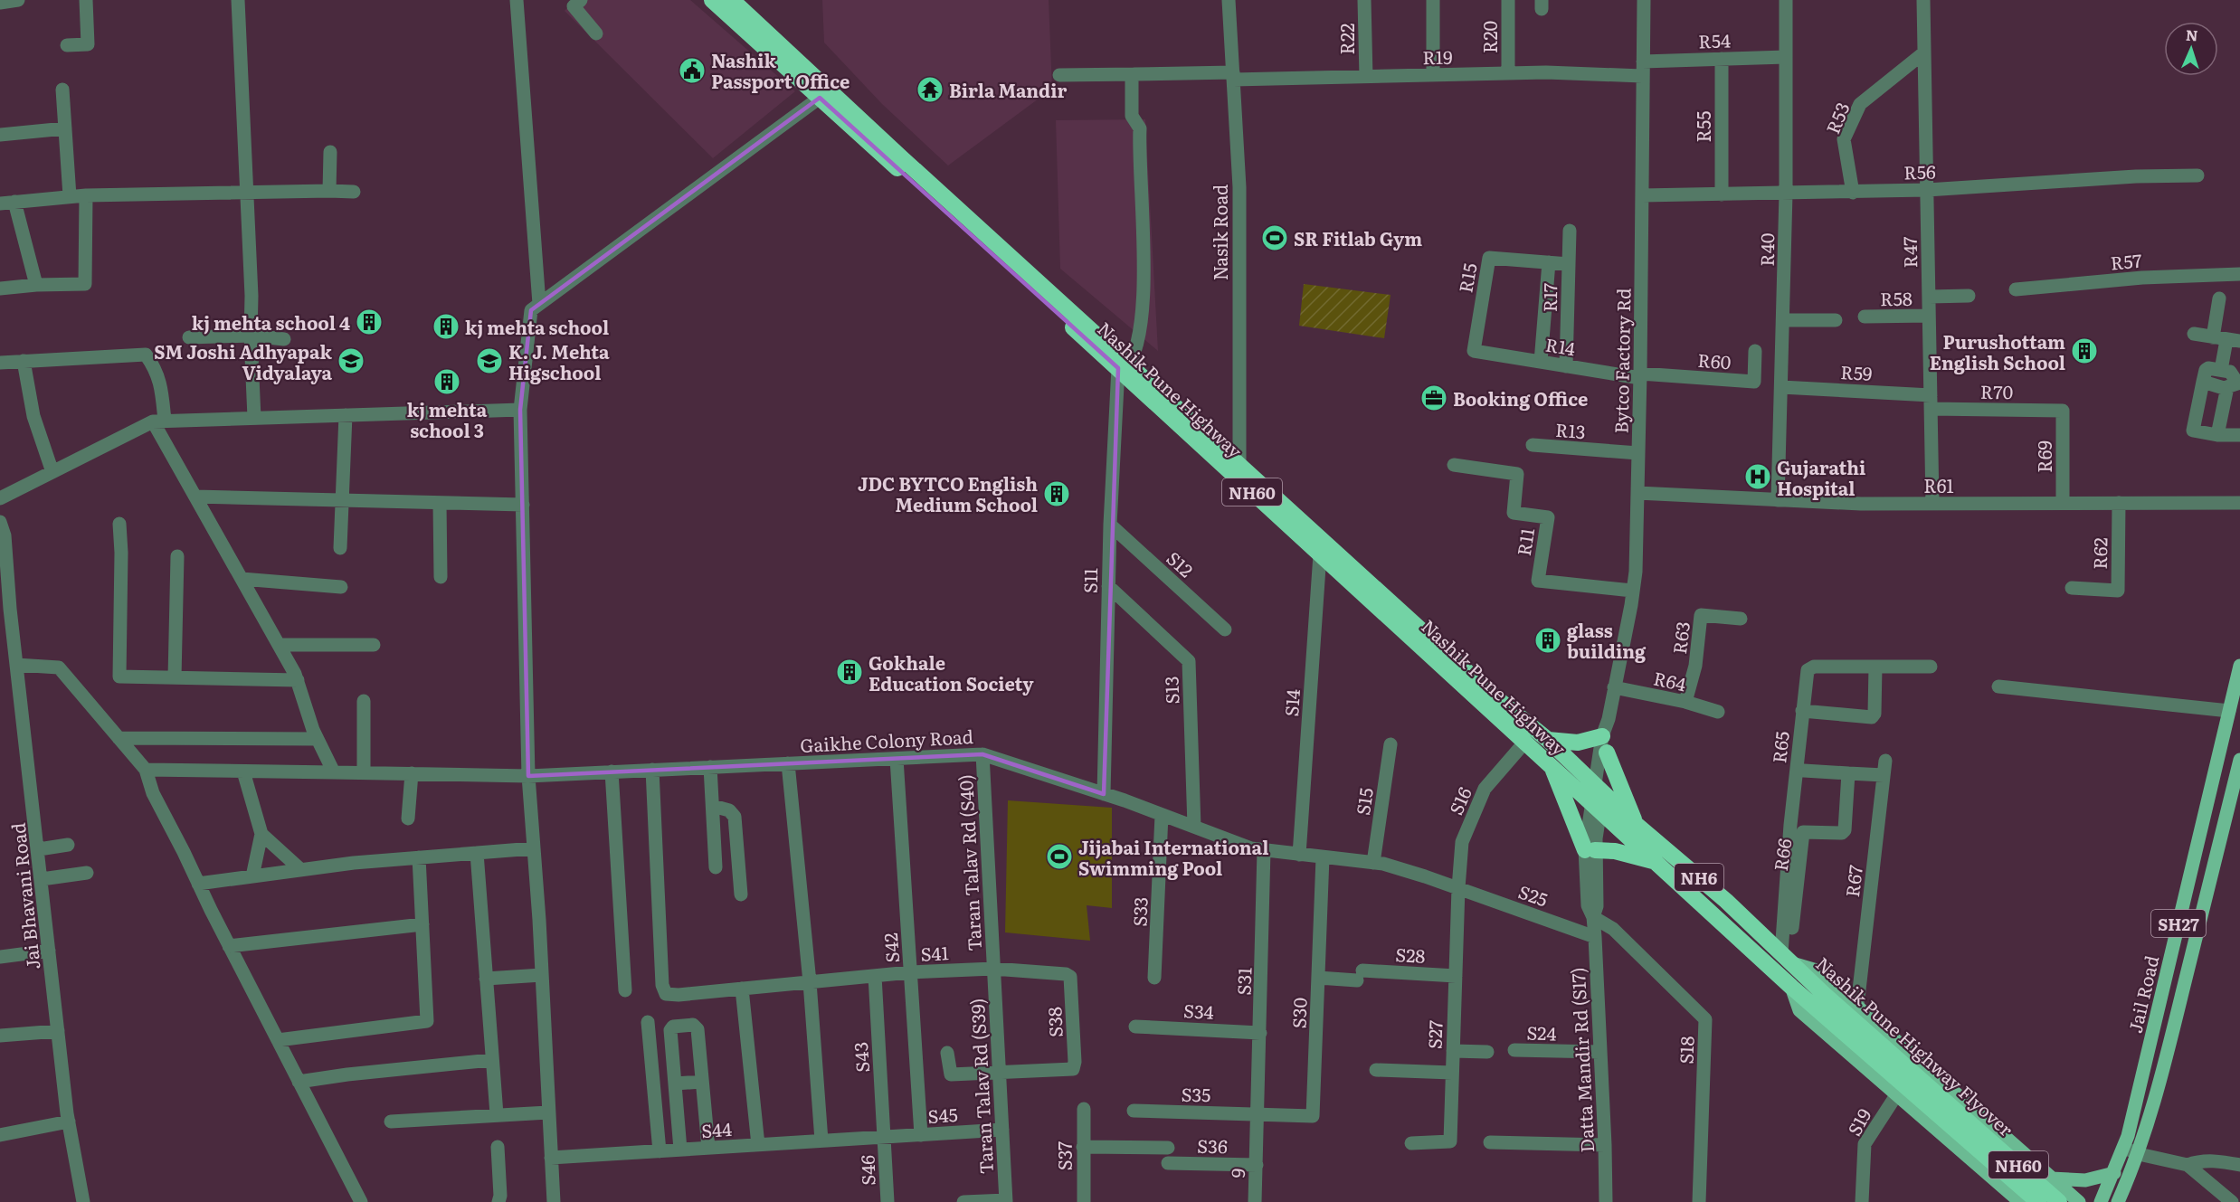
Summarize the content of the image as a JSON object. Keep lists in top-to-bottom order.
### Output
{
  "streets": {
    "highway": [
      "Nashik Pune Highway",
      "NH60",
      "NH6",
      "Nashik Pune Highway Flyover"
    ],
    "main road": ["SH27", "Jail Road"],
    "street": [
      "R20",
      "R22",
      "R54",
      "R19",
      "R53",
      "R55",
      "R56",
      "Nasik Road",
      "R40",
      "R47",
      "R57",
      "R15",
      "R17",
      "R58",
      "R14",
      "R60",
      "Bytco Factory Rd",
      "R59",
      "R70",
      "R13",
      "R69",
      "R61",
      "R11",
      "R62",
      "S12",
      "S11",
      "R63",
      "R64",
      "S13",
      "S14",
      "Gaikhe Colony Road",
      "R65",
      "S16",
      "S15",
      "R66",
      "Taran Talav Rd (S40)",
      "R67",
      "S25",
      "Jai Bhavani Road",
      "S33",
      "S42",
      "S41",
      "S28",
      "S31",
      "S34",
      "S30",
      "S38",
      "S24",
      "S27",
      "S18",
      "S43",
      "Datta Mandir Rd (S17)",
      "Taran Talav Rd (S39)",
      "S35",
      "S45",
      "S19",
      "S44",
      "S36",
      "S37",
      "S46",
      "9"
    ]
  },
  "crossings": [
    ["R20", "R19"],
    ["R22", "R19"],
    ["R54", "R55"],
    ["R54", "R40"],
    ["R54", "Bytco Factory Rd"],
    ["R19", "Nasik Road"],
    ["R19", "Bytco Factory Rd"],
    ["R19", "S11"],
    ["R53", "R56"],
    ["R53", "R47"],
    ["R55", "R56"],
    ["R56", "R40"],
    ["R56", "R47"],
    ["R56", "Bytco Factory Rd"],
    ["Nasik Road", "Nashik Pune Highway"],
    ["R40", "R59"],
    ["R40", "R61"],
    ["R47", "R58"],
    ["R47", "R59"],
    ["R47", "R70"],
    ["R47", "R61"],
    ["R15", "R17"],
    ["R15", "R14"],
    ["R17", "R14"],
    ["R14", "R60"],
    ["R14", "Bytco Factory Rd"],
    ["R60", "Bytco Factory Rd"],
    ["Bytco Factory Rd", "Nashik Pune Highway"],
    ["Bytco Factory Rd", "R13"],
    ["Bytco Factory Rd", "R61"],
    ["Bytco Factory Rd", "R11"],
    ["Bytco Factory Rd", "R64"],
    ["Bytco Factory Rd", "Datta Mandir Rd (S17)"],
    ["R59", "R70"],
    ["Nashik Pune Highway", "S11"],
    ["Nashik Pune Highway", "S14"],
    ["Nashik Pune Highway", "R65"],
    ["Nashik Pune Highway", "S16"],
    ["Nashik Pune Highway", "Nashik Pune Highway Flyover"],
    ["Nashik Pune Highway", "Datta Mandir Rd (S17)"],
    ["R70", "R69"],
    ["R69", "R61"],
    ["R61", "R62"],
    ["S12", "S11"],
    ["S11", "S13"],
    ["S11", "Gaikhe Colony Road"],
    ["R63", "R64"],
    ["S13", "Gaikhe Colony Road"],
    ["S14", "Gaikhe Colony Road"],
    ["Gaikhe Colony Road", "S15"],
    ["Gaikhe Colony Road", "Taran Talav Rd (S40)"],
    ["Gaikhe Colony Road", "S25"],
    ["Gaikhe Colony Road", "S33"],
    ["Gaikhe Colony Road", "S42"],
    ["Gaikhe Colony Road", "S41"],
    ["Gaikhe Colony Road", "S31"],
    ["Gaikhe Colony Road", "S30"],
    ["R65", "R66"],
    ["R65", "Nashik Pune Highway Flyover"],
    ["S16", "S25"],
    ["S16", "S27"],
    ["S15", "S25"],
    ["Taran Talav Rd (S40)", "S41"],
    ["Taran Talav Rd (S40)", "S38"],
    ["Taran Talav Rd (S40)", "Taran Talav Rd (S39)"],
    ["S25", "S27"],
    ["S25", "Datta Mandir Rd (S17)"],
    ["S42", "S41"],
    ["S42", "S45"],
    ["S41", "S38"],
    ["S41", "S43"],
    ["S41", "Taran Talav Rd (S39)"],
    ["S28", "S30"],
    ["S28", "S27"],
    ["S31", "S34"],
    ["S31", "S30"],
    ["S31", "S35"],
    ["S31", "9"],
    ["S30", "S35"],
    ["S30", "9"],
    ["S38", "Taran Talav Rd (S39)"],
    ["S24", "Datta Mandir Rd (S17)"],
    ["S18", "Datta Mandir Rd (S17)"],
    ["S43", "S45"],
    ["S43", "S44"],
    ["S43", "S46"],
    ["Taran Talav Rd (S39)", "S45"],
    ["S35", "9"],
    ["S45", "S44"],
    ["S45", "S46"],
    ["S44", "S46"],
    ["S36", "9"]
  ],
  "places": {
    "public building": ["Nashik Passport Office"],
    "temple": ["Birla Mandir"],
    "sports": ["SR Fitlab Gym", "Jijabai International Swimming Pool"],
    "building": [
      "kj mehta school 4",
      "kj mehta school",
      "Purushottam English School",
      "kj mehta school 3",
      "JDC BYTCO English Medium School",
      "glass building",
      "Gokhale Education Society"
    ],
    "school or university": ["SM Joshi Adhyapak Vidyalaya", "K. J. Mehta Higschool"],
    "office": ["Booking Office"],
    "hospital": ["Gujarathi Hospital"]
  },
  "north": "top"
}
